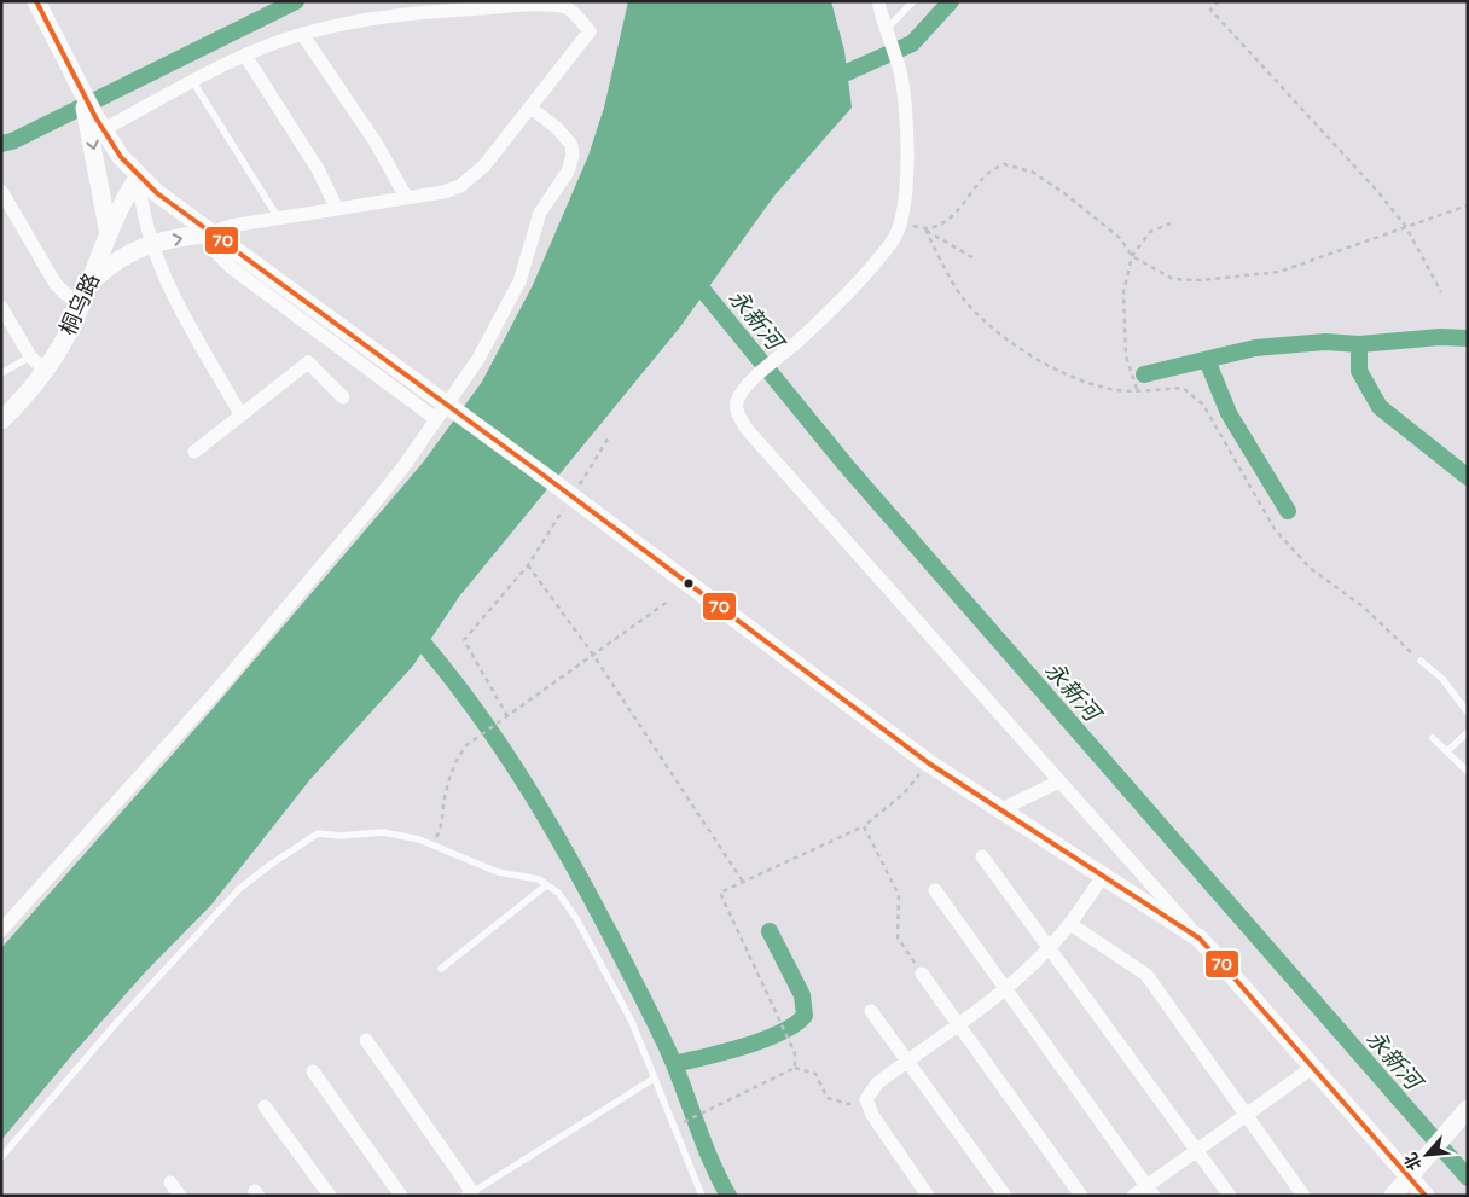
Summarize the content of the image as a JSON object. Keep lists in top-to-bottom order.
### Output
{
  "streets": {
    "street": ["桐乌路"]
  },
  "water": ["永新河"],
  "lines": ["transit line 70"],
  "north": "bottom left"
}
